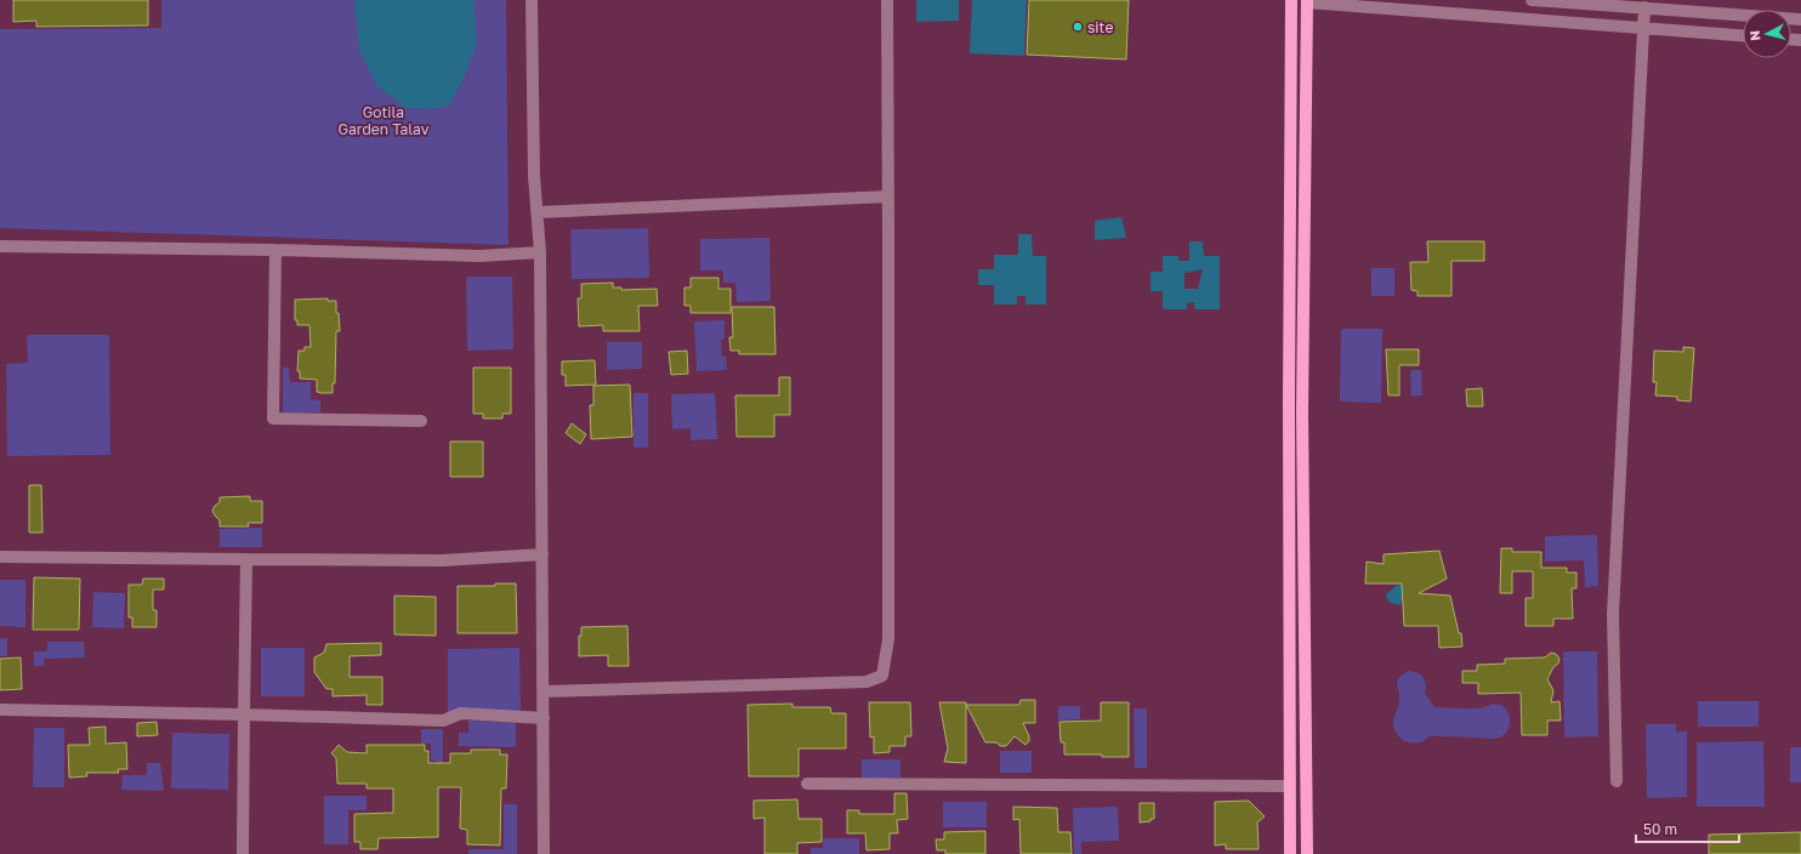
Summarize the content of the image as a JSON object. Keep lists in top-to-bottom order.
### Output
{
  "parks": ["Gotila Garden Talav"],
  "places": ["site"],
  "scale_bar": "50 m",
  "north": "left"
}
